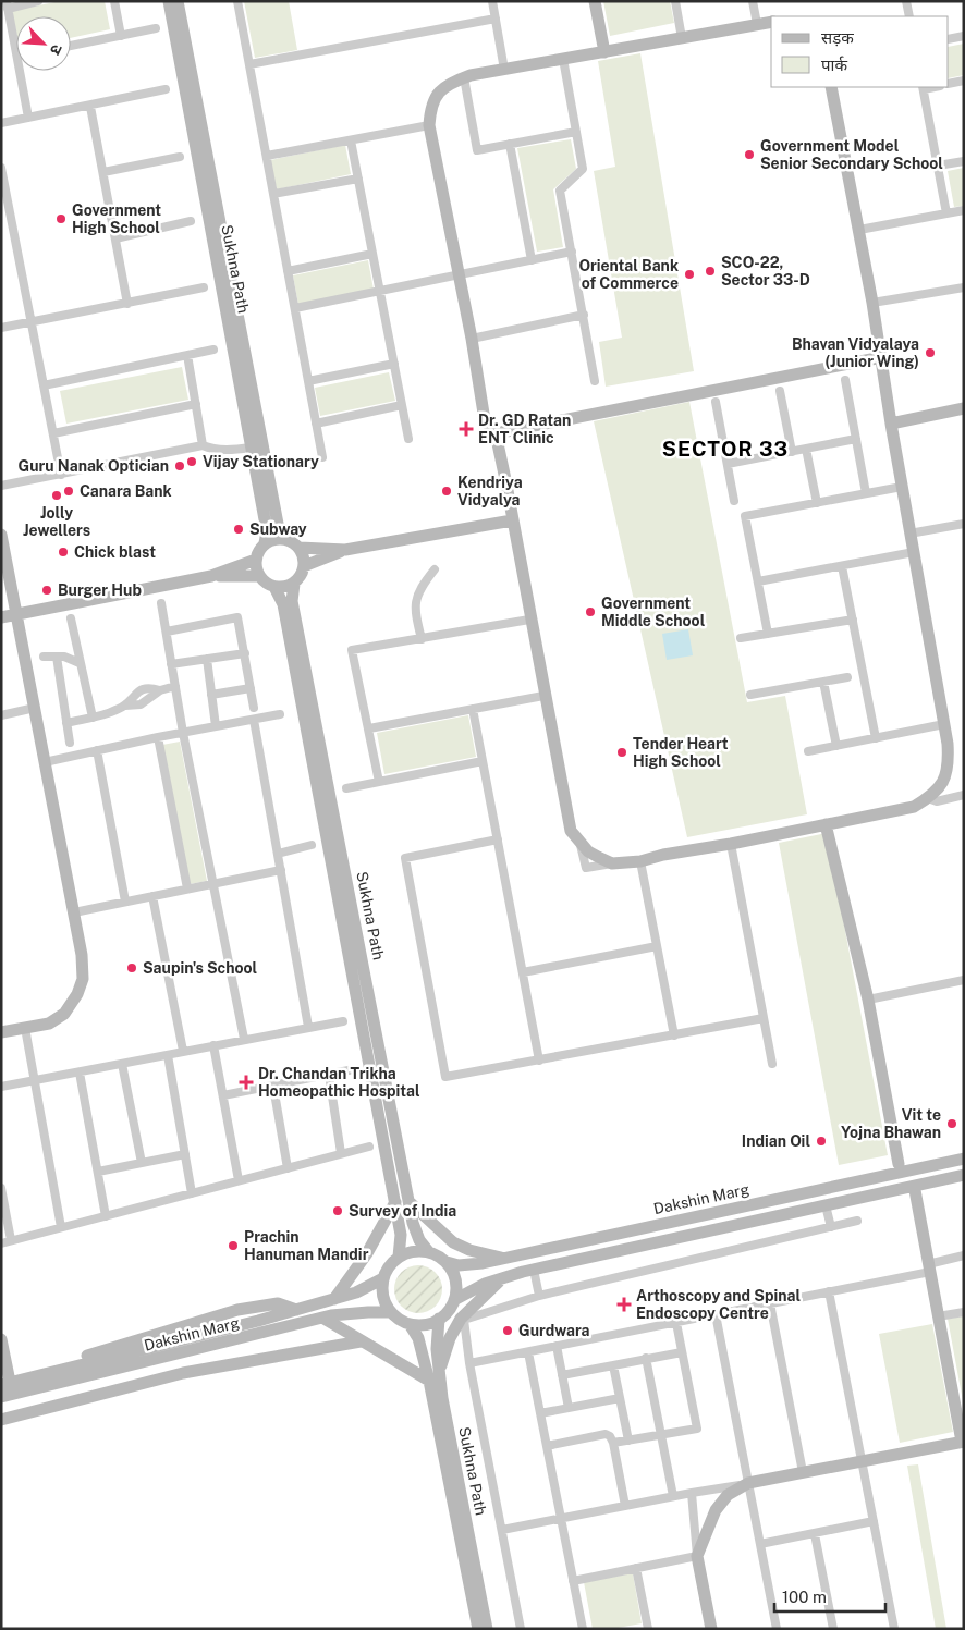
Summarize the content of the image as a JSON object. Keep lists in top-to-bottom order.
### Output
{
  "streets": {
    "main road": ["Sukhna Path", "Dakshin Marg"]
  },
  "crossings": [
    ["Sukhna Path", "Dakshin Marg"]
  ],
  "districts": ["SECTOR 33"],
  "places": {
    "other": [
      "Government Model Senior Secondary School",
      "Government High School",
      "SCO-22, Sector 33-D",
      "Oriental Bank of Commerce",
      "Bhavan Vidyalaya (Junior Wing)",
      "Vijay Stationary",
      "Guru Nanak Optician",
      "Canara Bank",
      "Kendriya Vidyalya",
      "Jolly Jewellers",
      "Subway",
      "Chick blast",
      "Burger Hub",
      "Government Middle School",
      "Tender Heart High School",
      "Saupin's School",
      "Vit te Yojna Bhawan",
      "Indian Oil",
      "Survey of India",
      "Prachin Hanuman Mandir",
      "Gurdwara"
    ],
    "health": ["Dr. GD Ratan ENT Clinic", "Dr. Chandan Trikha Homeopathic Hospital", "Arthoscopy and Spinal Endoscopy Centre"]
  },
  "legend": ["सड़क", "पार्क"],
  "scale_bar": "100 m",
  "north": "bottom right"
}
